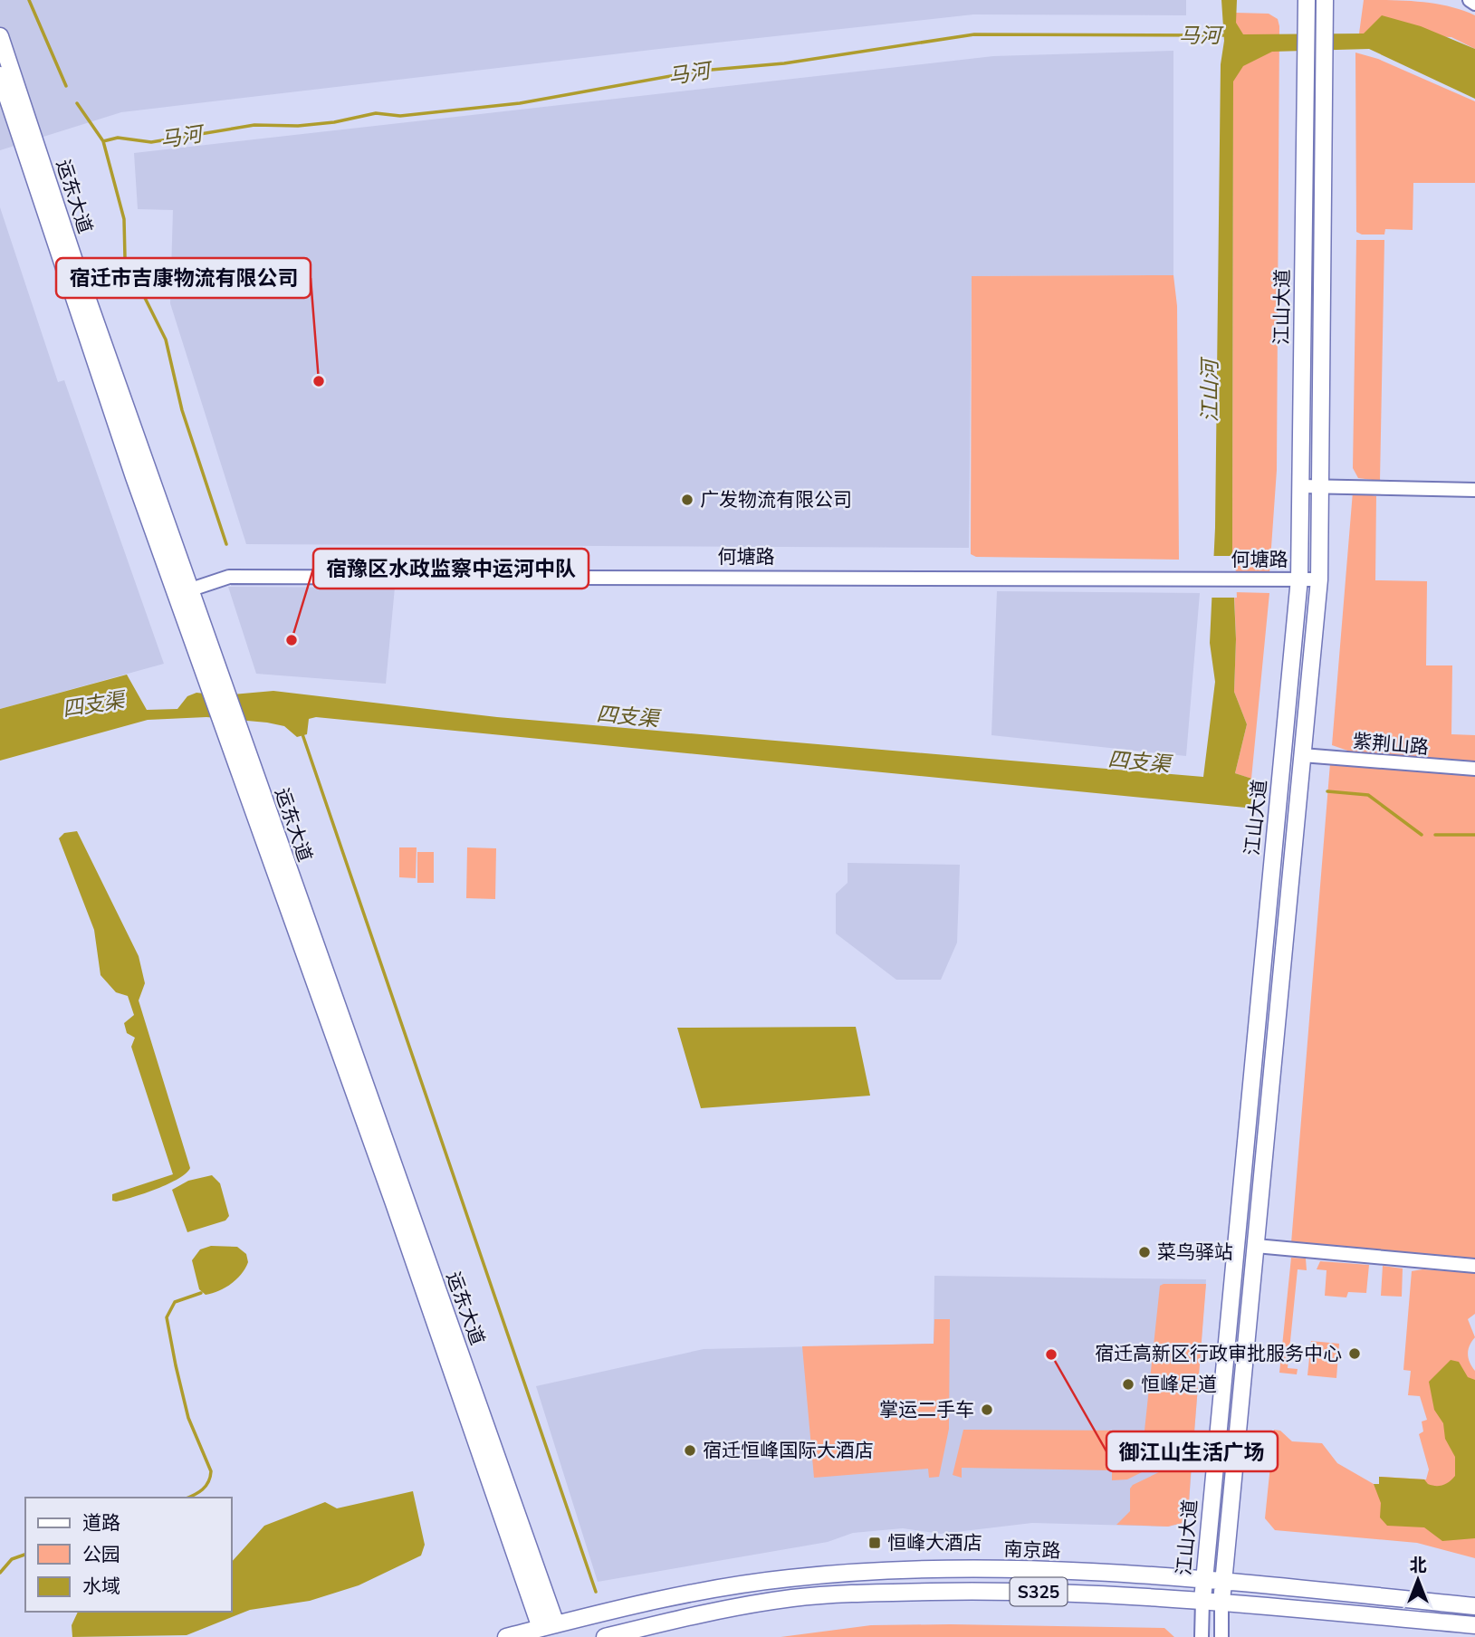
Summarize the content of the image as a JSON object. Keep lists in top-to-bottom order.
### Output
{
  "streets": {
    "main road": [
      "运东大道",
      "江山大道",
      "南京路",
      "S325"
    ],
    "street": ["何塘路", "紫荆山路"]
  },
  "crossings": [
    ["运东大道", "何塘路"],
    ["运东大道", "南京路"],
    ["江山大道", "何塘路"],
    ["江山大道", "南京路"],
    ["江山大道", "S325"]
  ],
  "water": ["马河", "江山河", "四支渠"],
  "places": {
    "other": [
      "宿迁市吉康物流有限公司",
      "广发物流有限公司",
      "宿豫区水政监察中运河中队",
      "菜鸟驿站",
      "宿迁高新区行政审批服务中心",
      "御江山生活广场",
      "恒峰足道",
      "掌运二手车",
      "宿迁恒峰国际大酒店"
    ],
    "transit": ["恒峰大酒店"]
  },
  "legend": ["道路", "公园", "水域"],
  "north": "top"
}
